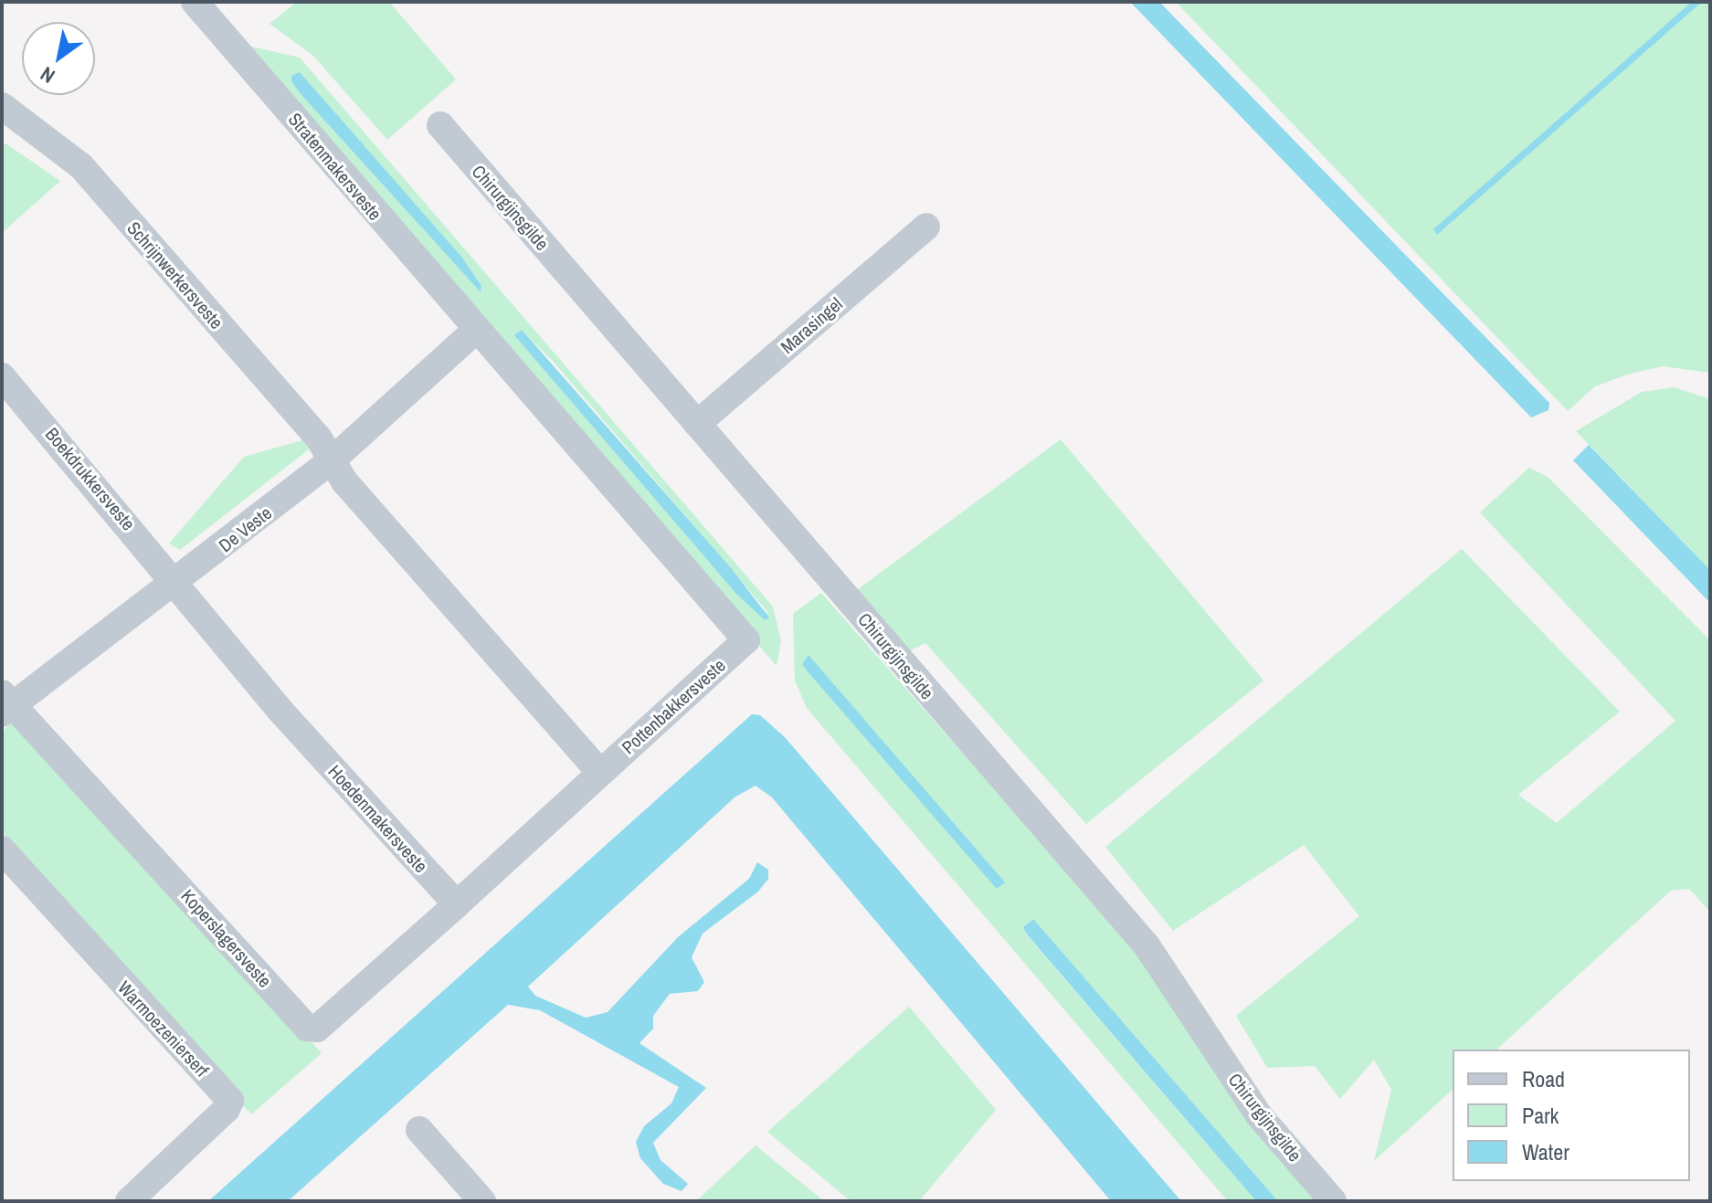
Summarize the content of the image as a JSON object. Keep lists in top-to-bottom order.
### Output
{
  "streets": {
    "street": [
      "Stratenmakersveste",
      "Chirurgijnsgilde",
      "Schrijnwerkersveste",
      "Marasingel",
      "Boekdrukkersveste",
      "De Veste",
      "Pottenbakkersveste",
      "Hoedenmakersveste",
      "Koperslagersveste",
      "Warmoezenierserf"
    ]
  },
  "crossings": [
    ["Stratenmakersveste", "De Veste"],
    ["Stratenmakersveste", "Pottenbakkersveste"],
    ["Chirurgijnsgilde", "Marasingel"],
    ["Schrijnwerkersveste", "De Veste"],
    ["Boekdrukkersveste", "De Veste"],
    ["Boekdrukkersveste", "Hoedenmakersveste"],
    ["De Veste", "Pottenbakkersveste"],
    ["De Veste", "Hoedenmakersveste"],
    ["De Veste", "Koperslagersveste"],
    ["Hoedenmakersveste", "Koperslagersveste"]
  ],
  "legend": ["Road", "Park", "Water"],
  "north": "bottom left"
}
